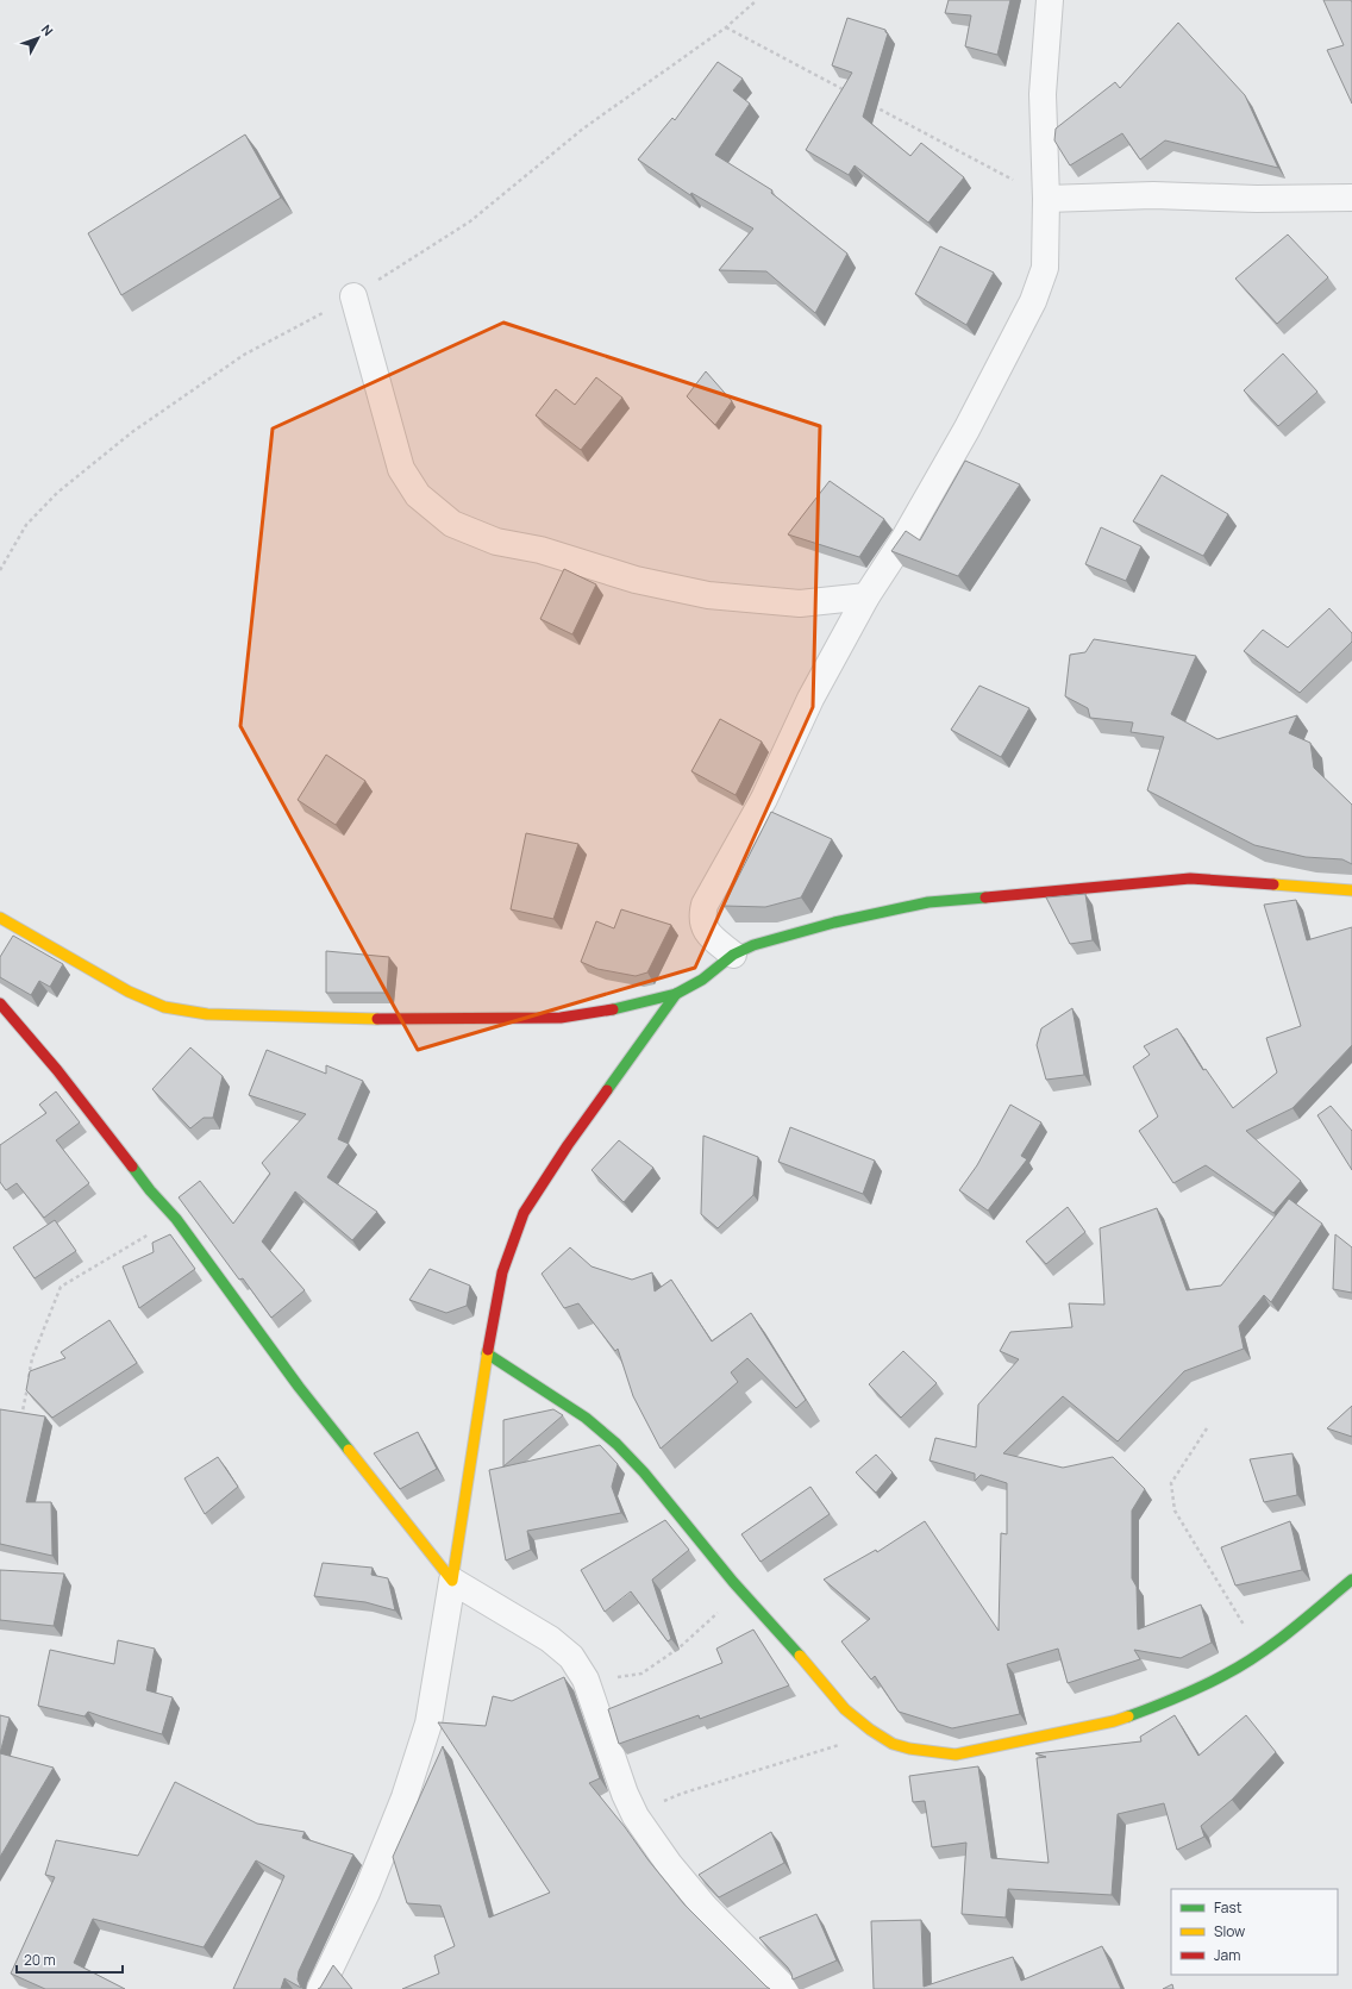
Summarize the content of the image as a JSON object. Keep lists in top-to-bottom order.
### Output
{
  "legend": ["Fast", "Slow", "Jam"],
  "scale_bar": "20 m",
  "north": "top right"
}
